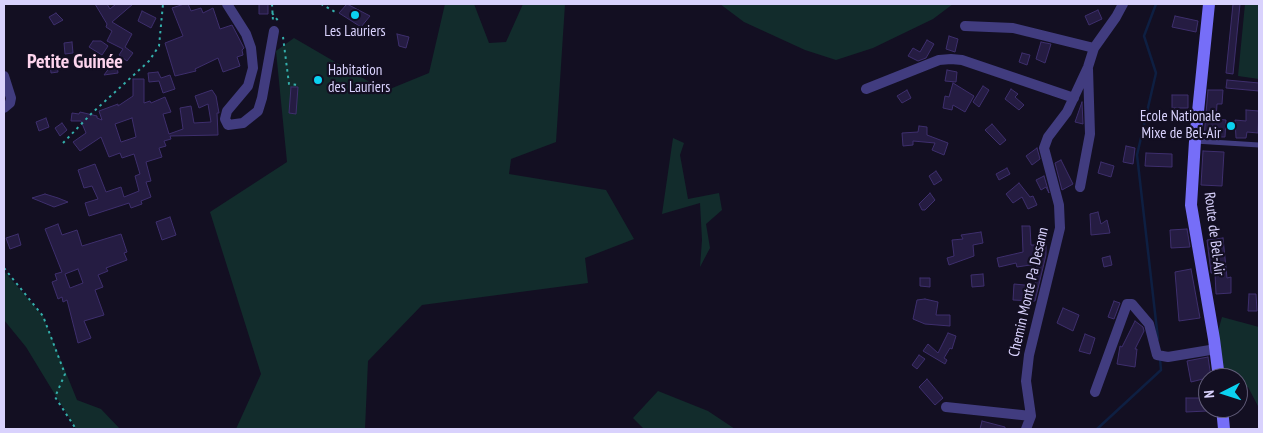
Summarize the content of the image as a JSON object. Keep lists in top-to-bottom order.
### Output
{
  "streets": {
    "street": ["Route de Bel-Air", "Chemin Monte Pa Desann"]
  },
  "districts": ["Petite Guinée"],
  "places": ["Les Lauriers", "Habitation des Lauriers", "Ecole Nationale Mixe de Bel-Air"],
  "north": "left"
}
